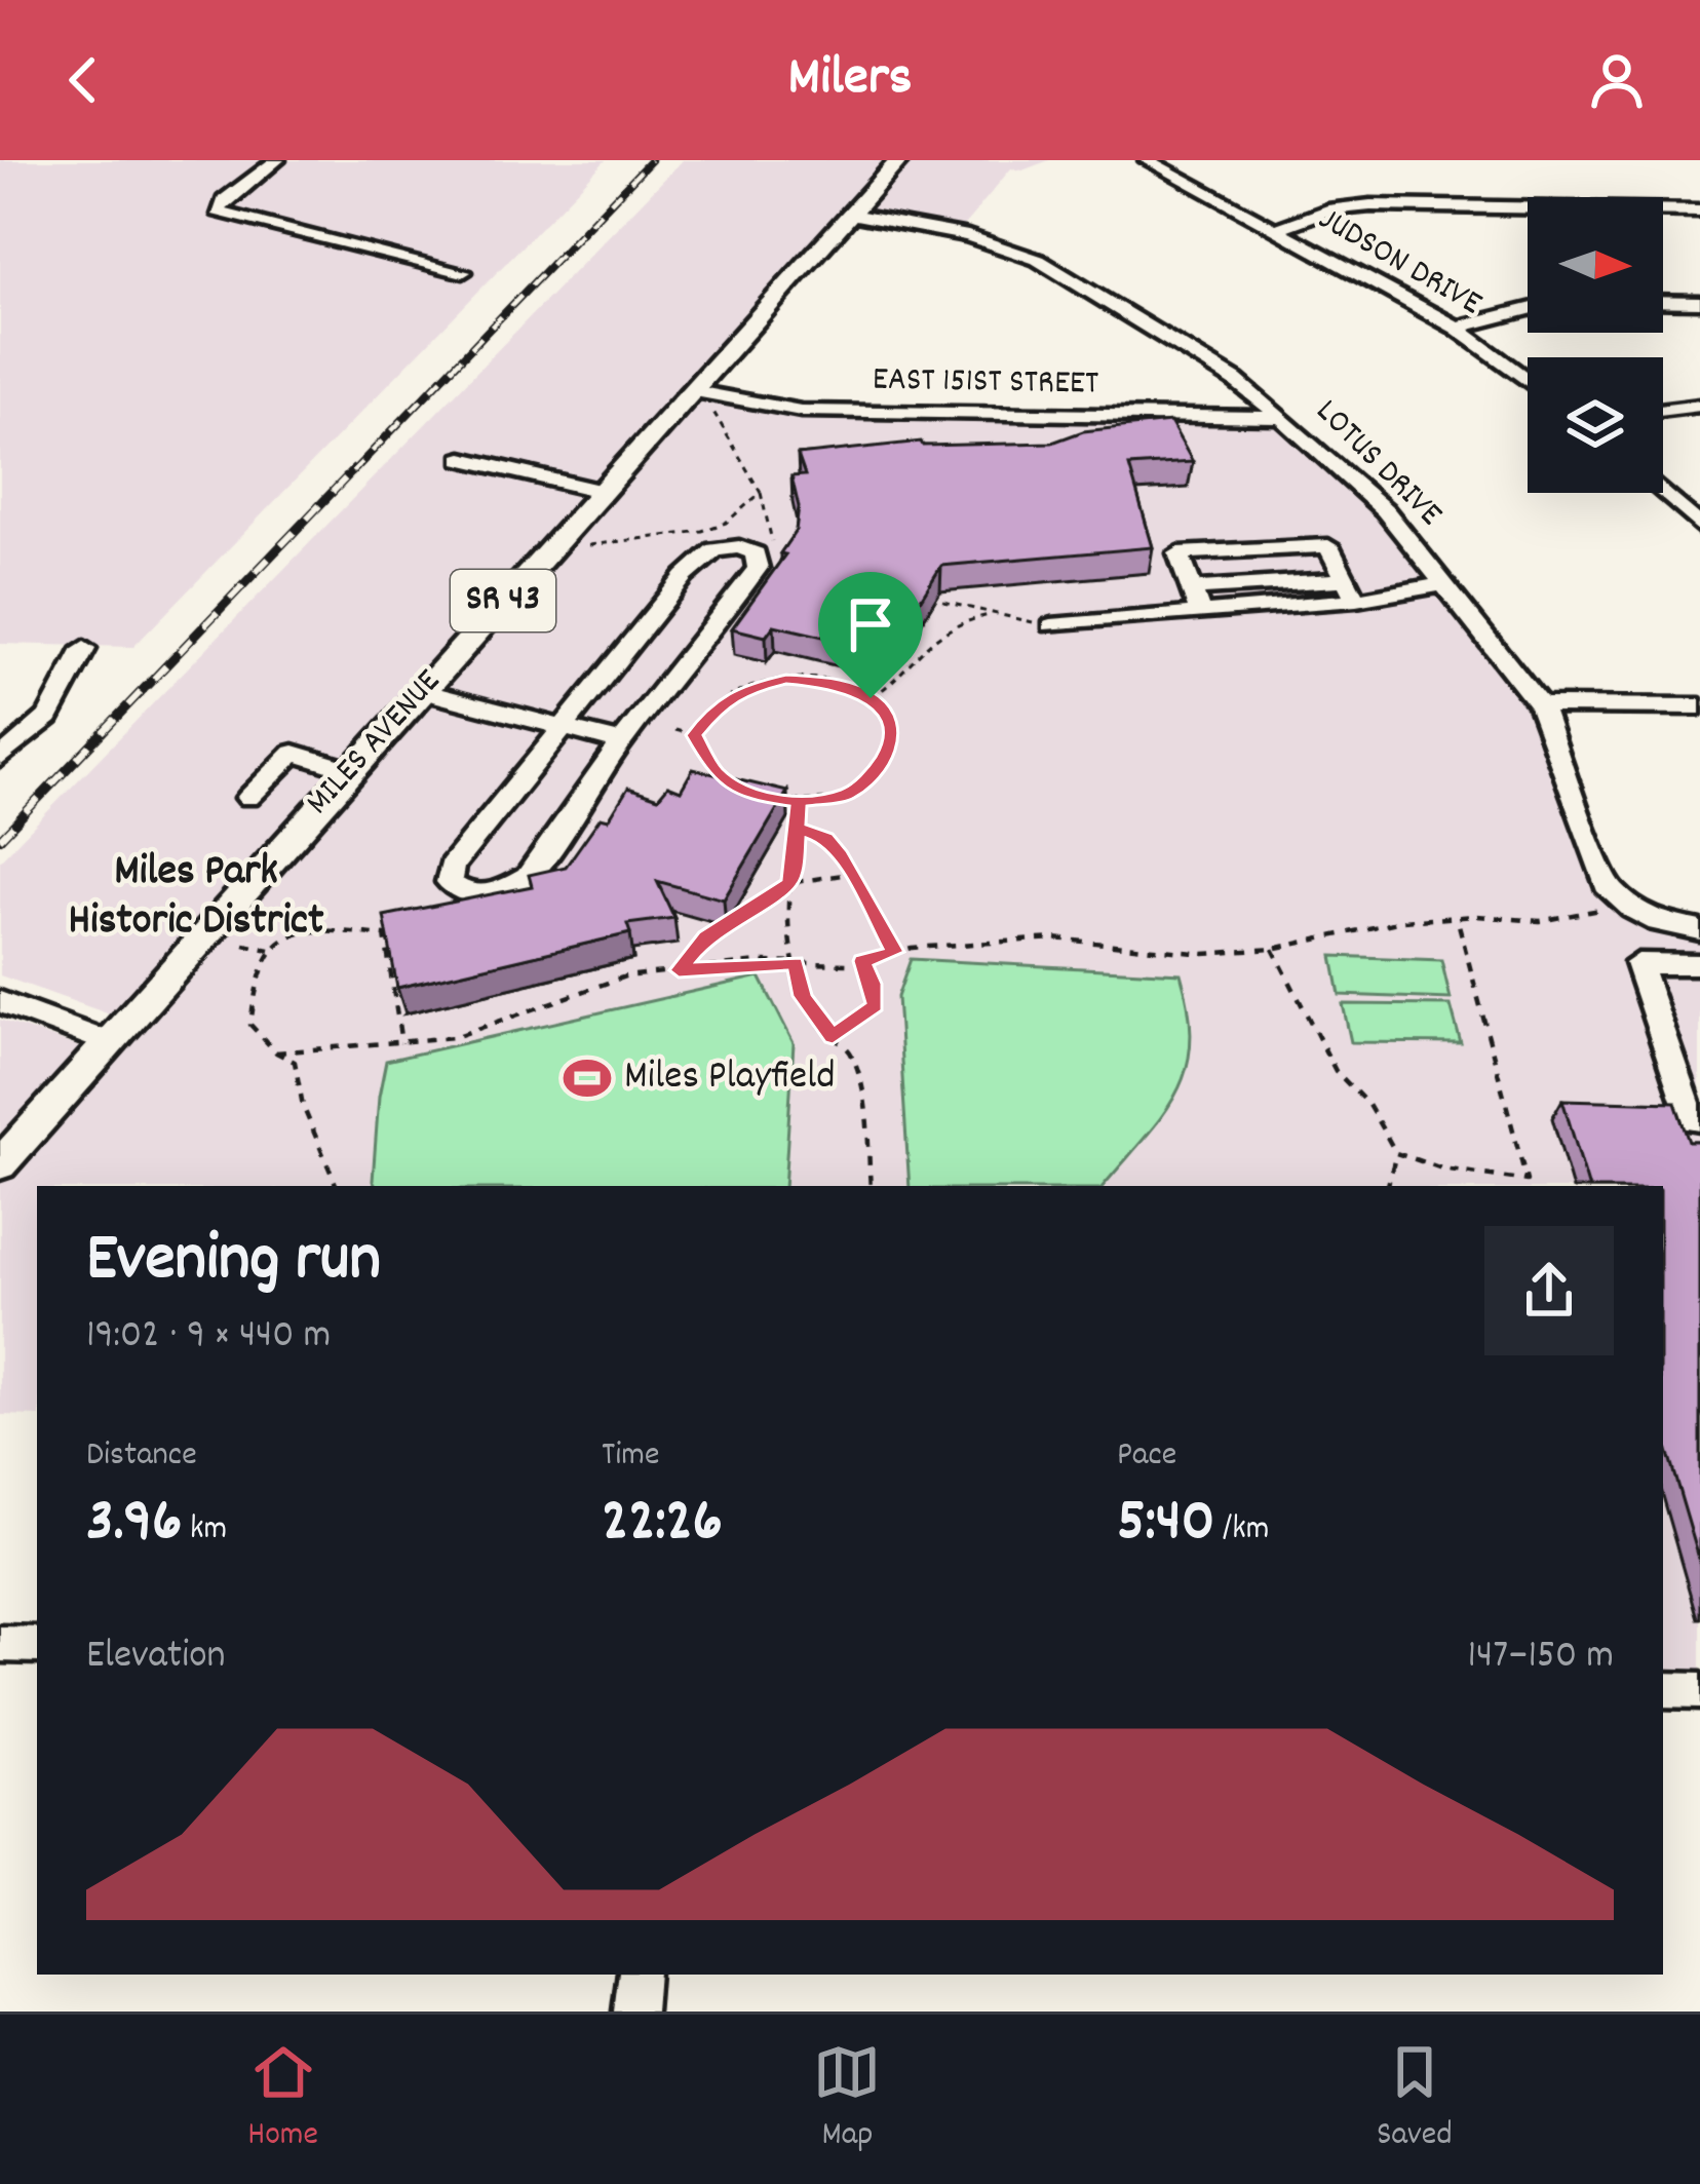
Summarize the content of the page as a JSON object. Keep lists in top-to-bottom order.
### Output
{
  "streets": {
    "main road": ["SR 43", "MILES AVENUE"],
    "street": ["JUDSON DRIVE", "EAST 151ST STREET", "LOTUS DRIVE"]
  },
  "crossings": [
    ["EAST 151ST STREET", "LOTUS DRIVE"],
    ["EAST 151ST STREET", "MILES AVENUE"],
    ["LOTUS DRIVE", "MILES AVENUE"]
  ],
  "districts": ["Miles Park Historic District"],
  "places": {
    "sports": ["Miles Playfield"]
  },
  "north": "right",
  "page": {
    "header": "Milers",
    "heading": ["Evening run", "19:02 · 9 × 440 m"],
    "stats": [
      ["Distance", "3.96 km"],
      ["Time", "22:26"],
      ["Pace", "5:40 /km"]
    ],
    "chart": ["Elevation", "147–150 m"],
    "tabs": ["Home", "Map", "Saved"]
  }
}
